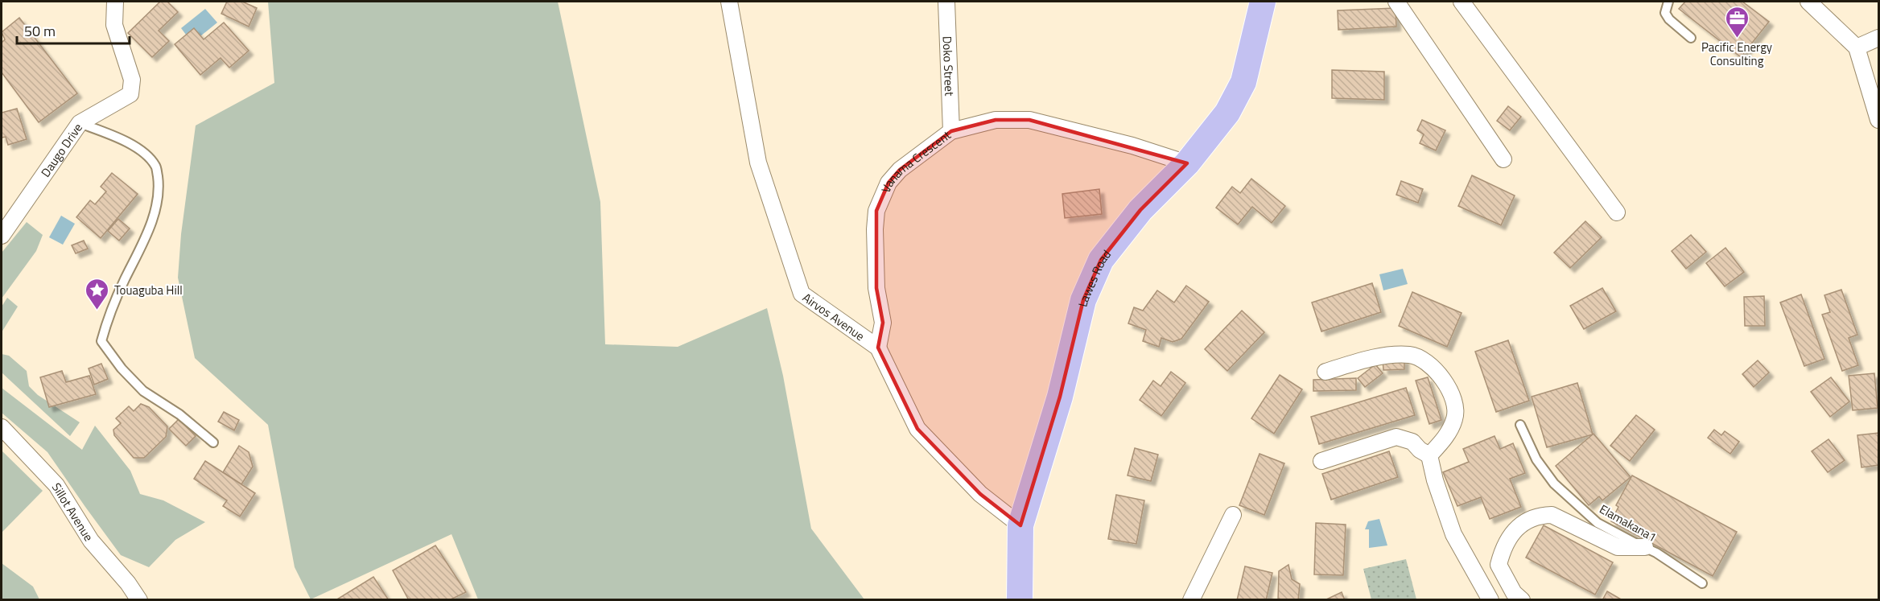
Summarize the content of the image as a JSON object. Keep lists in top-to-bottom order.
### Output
{
  "streets": {
    "main road": ["Lawes Road"],
    "street": [
      "Doko Street",
      "Daugo Drive",
      "Vanama Crescent",
      "Airvos Avenue",
      "Sillot Avenue"
    ],
    "lane": ["Elamakana1"]
  },
  "crossings": [
    ["Doko Street", "Vanama Crescent"],
    ["Vanama Crescent", "Lawes Road"],
    ["Vanama Crescent", "Airvos Avenue"],
    ["Lawes Road", "Airvos Avenue"]
  ],
  "places": {
    "office": ["Pacific Energy Consulting"],
    "place": ["Touaguba Hill"]
  },
  "scale_bar": "50 m"
}
